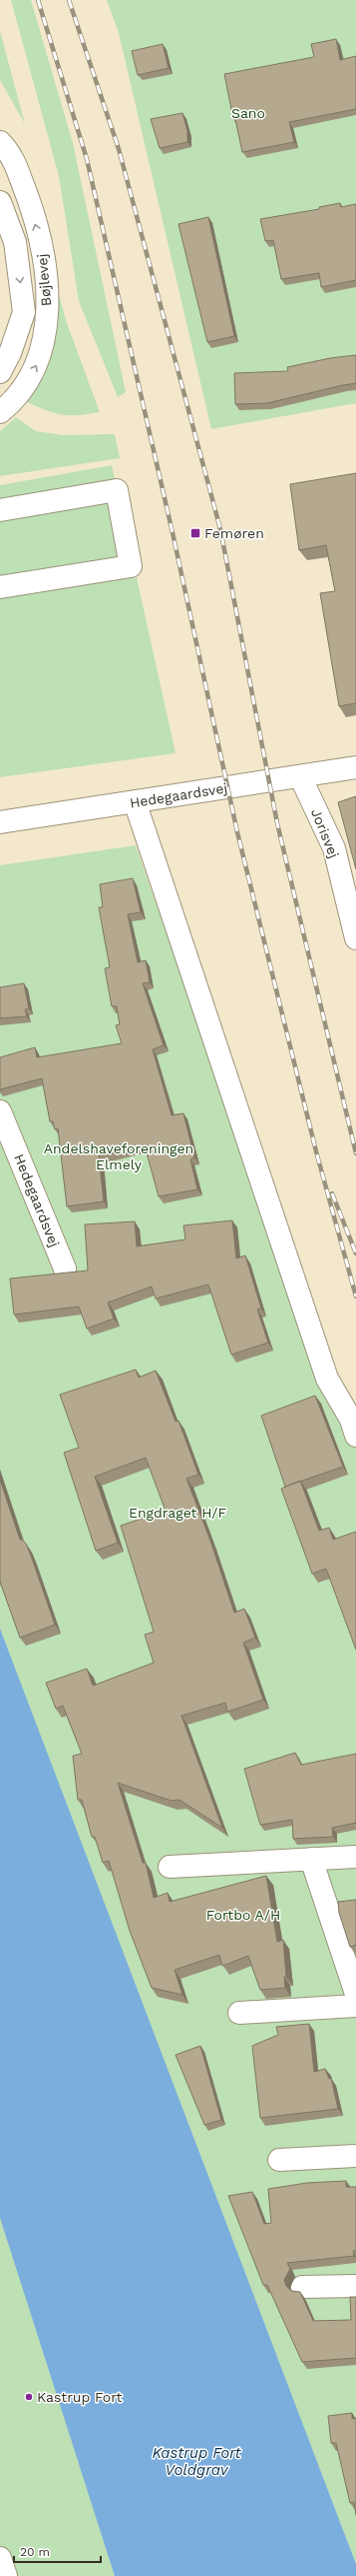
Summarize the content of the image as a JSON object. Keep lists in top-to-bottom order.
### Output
{
  "streets": {
    "street": ["Bøjlevej", "Hedegaardsvej", "Jorisvej"]
  },
  "crossings": [
    ["Hedegaardsvej", "Jorisvej"]
  ],
  "water": ["Kastrup Fort Voldgrav"],
  "parks": [
    "Sano",
    "Andelshaveforeningen Elmely",
    "Engdraget H/F",
    "Fortbo A/H"
  ],
  "places": {
    "transit": ["Femøren"],
    "other": ["Kastrup Fort"]
  },
  "scale_bar": "20 m"
}
